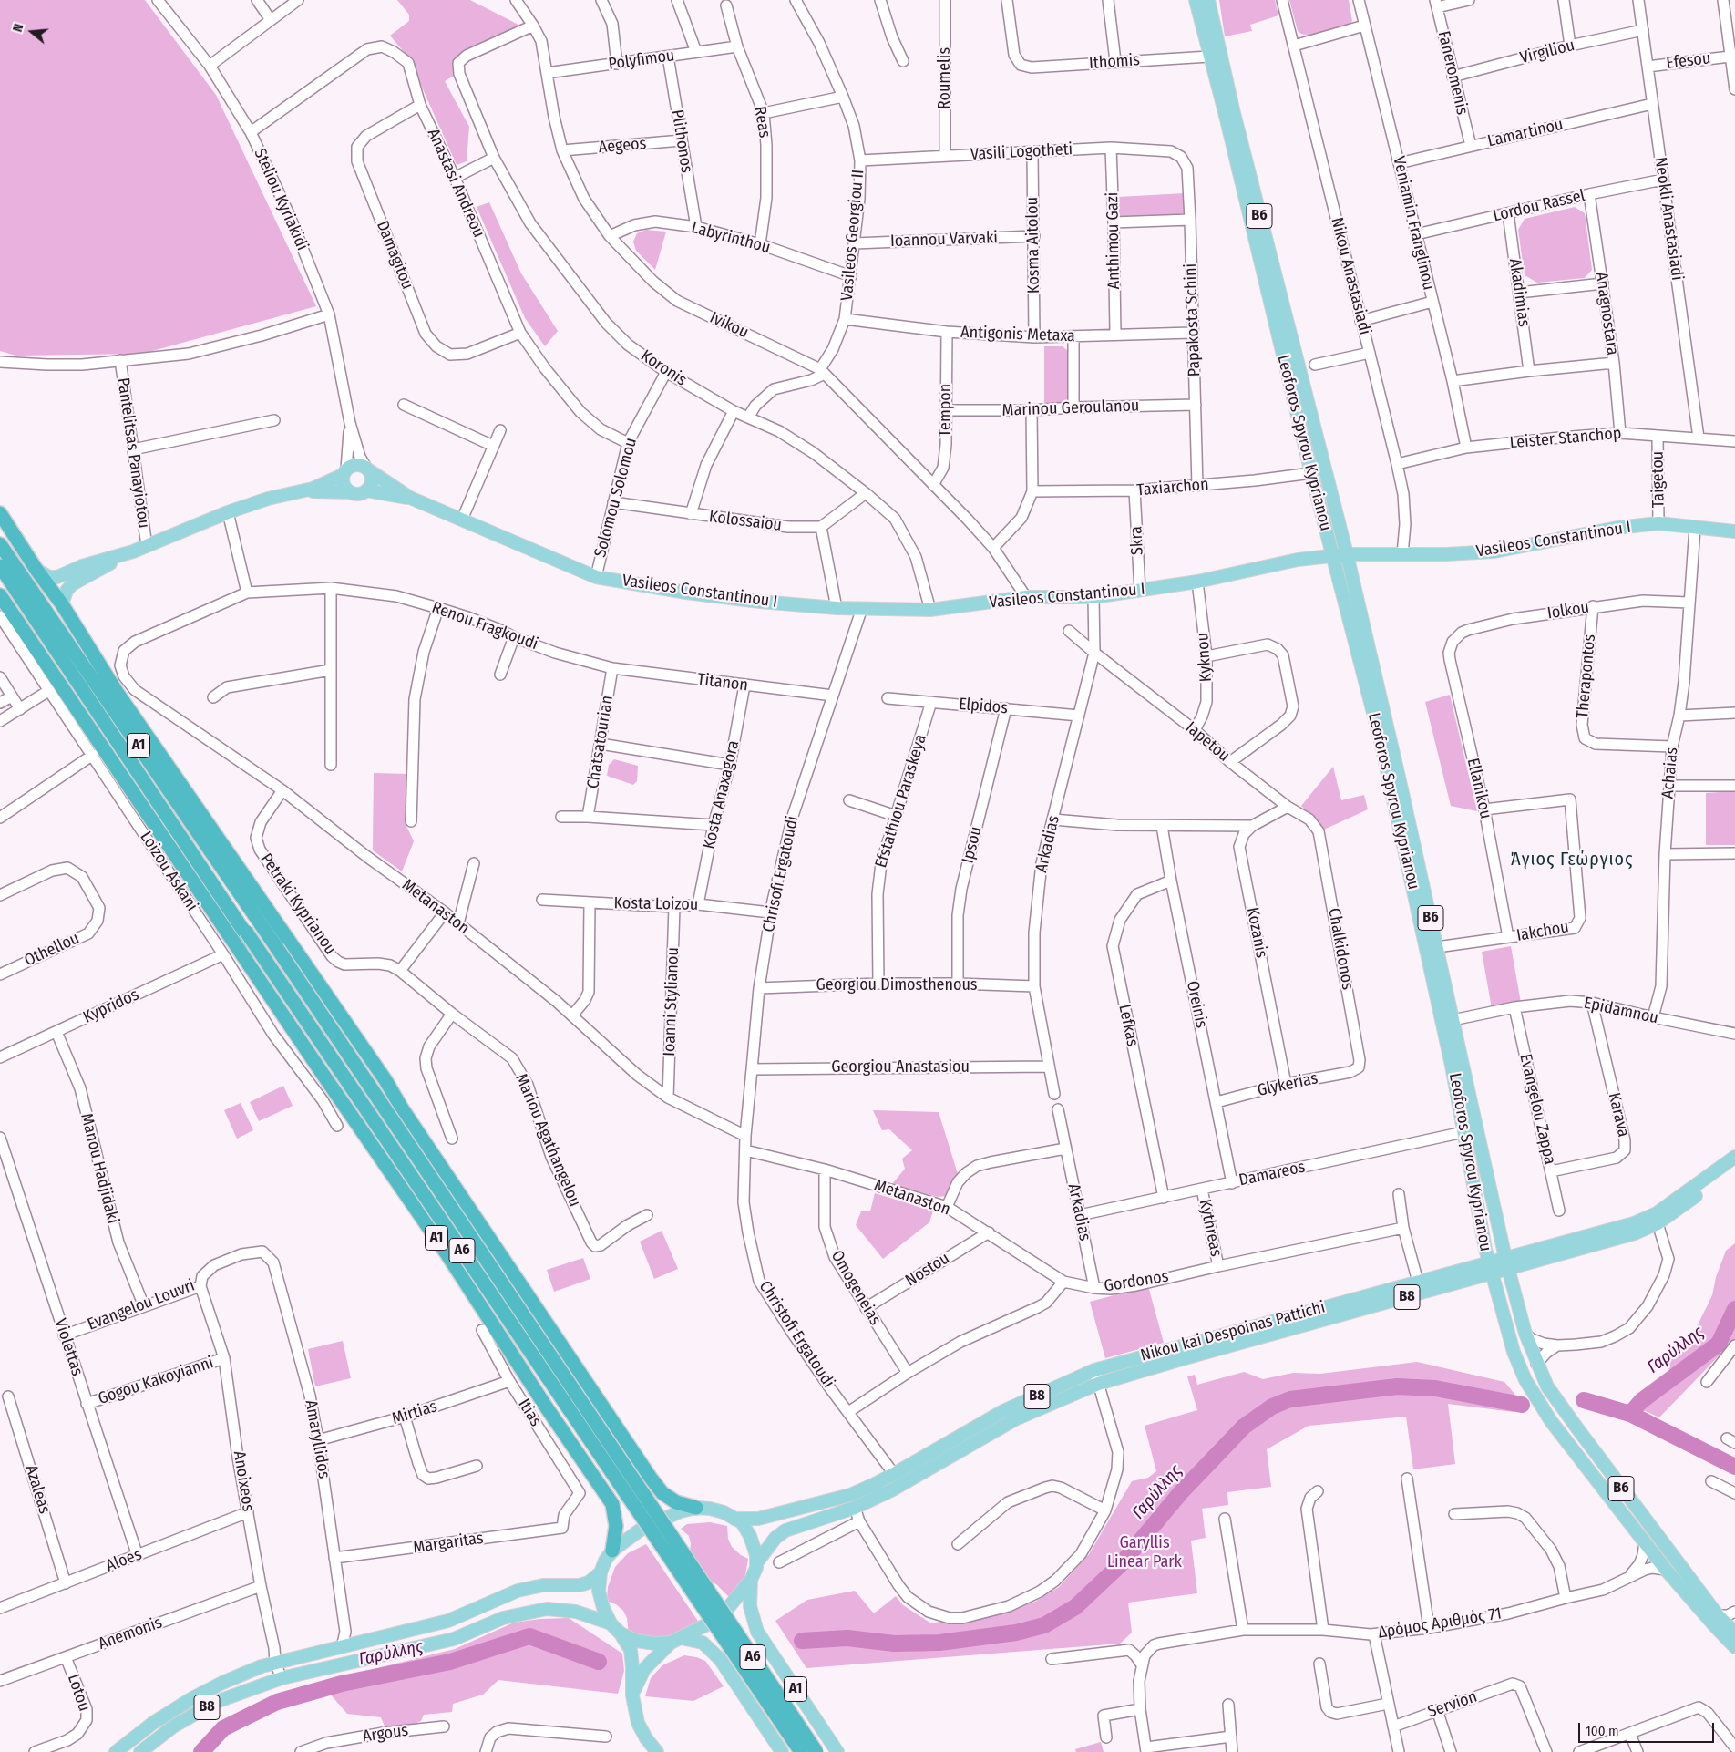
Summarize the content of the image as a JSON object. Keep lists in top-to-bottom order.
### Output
{
  "streets": {
    "highway": ["A1", "A6"],
    "main road": [
      "B6",
      "Leoforos Spyrou Kyprianou",
      "Vasileos Constantinou I",
      "B8",
      "Nikou kai Despoinas Pattichi"
    ],
    "street": [
      "Virgiliou",
      "Polyfimou",
      "Efesou",
      "Ithomis",
      "Faneromenis",
      "Roumelis",
      "Reas",
      "Lamartinou",
      "Plithonos",
      "Aegeos",
      "Vasili Logotheti",
      "Anastasi Andreou",
      "Steliou Kyriakidi",
      "Lordou Rassel",
      "Neokli Anastasiadi",
      "Veniamin Franglinou",
      "Vasileos Georgiou II",
      "Labyrinthou",
      "Ioannou Varvaki",
      "Anthimou Gazi",
      "Kosma Aitolou",
      "Damagitou",
      "Nikou Anastasiadi",
      "Akadimias",
      "Anagnostara",
      "Papakosta Schini",
      "Ivikou",
      "Antigonis Metaxa",
      "Koronis",
      "Marinou Geroulanou",
      "Tempon",
      "Leister Stanchop",
      "Pantelitsas Panayiotou",
      "Taigetou",
      "Taxiarchon",
      "Solomou Solomou",
      "Kolossaiou",
      "Skra",
      "Iolkou",
      "Renou Fragkoudi",
      "Kyknou",
      "Therapontos",
      "Titanon",
      "Elpidos",
      "Chatsatourian",
      "Iapetou",
      "Achaias",
      "Ellanikou",
      "Kosta Anaxagora",
      "Efstathiou Paraskeya",
      "Arkadias",
      "Ipsou",
      "Loizou Askani",
      "Chrisofi Ergatoudi",
      "Petraki Kyprianou",
      "Kosta Loizou",
      "Metanaston",
      "Iakchou",
      "Kozanis",
      "Chalkidonos",
      "Othellou",
      "Georgiou Dimosthenous",
      "Ioanni Stylianou",
      "Oreinis",
      "Kypridos",
      "Epidamnou",
      "Lefkas",
      "Georgiou Anastasiou",
      "Glykerias",
      "Evangelou Zappa",
      "Karava",
      "Mariou Agathangelou",
      "Manou Hadjidaki",
      "Damareos",
      "Kythreas",
      "Nostou",
      "Gordonos",
      "Omogeneias",
      "Evangelou Louvri",
      "Christofi Ergatoudi",
      "Violettas",
      "Gogou Kakoyianni",
      "Mirtias",
      "Itias",
      "Amaryllidos",
      "Anoixeos",
      "Azaleas",
      "Margaritas",
      "Aloes",
      "Δρόμος Αριθμός 71",
      "Anemonis",
      "Lotou",
      "Servion",
      "Argous"
    ]
  },
  "crossings": [
    ["Virgiliou", "Faneromenis"],
    ["Virgiliou", "Neokli Anastasiadi"],
    ["Polyfimou", "Reas"],
    ["Polyfimou", "Plithonos"],
    ["Polyfimou", "Ivikou"],
    ["Efesou", "Neokli Anastasiadi"],
    ["Ithomis", "Leoforos Spyrou Kyprianou"],
    ["Faneromenis", "Lamartinou"],
    ["Roumelis", "Vasili Logotheti"],
    ["Reas", "Labyrinthou"],
    ["Lamartinou", "Neokli Anastasiadi"],
    ["Lamartinou", "Veniamin Franglinou"],
    ["Plithonos", "Aegeos"],
    ["Plithonos", "Labyrinthou"],
    ["Aegeos", "Ivikou"],
    ["Vasili Logotheti", "Vasileos Georgiou II"],
    ["Vasili Logotheti", "Anthimou Gazi"],
    ["Vasili Logotheti", "Kosma Aitolou"],
    ["Vasili Logotheti", "Papakosta Schini"],
    ["Anastasi Andreou", "Steliou Kyriakidi"],
    ["Anastasi Andreou", "Damagitou"],
    ["Anastasi Andreou", "Solomou Solomou"],
    ["Steliou Kyriakidi", "Vasileos Constantinou I"],
    ["Lordou Rassel", "Neokli Anastasiadi"],
    ["Lordou Rassel", "Veniamin Franglinou"],
    ["Lordou Rassel", "Akadimias"],
    ["Lordou Rassel", "Anagnostara"],
    ["Neokli Anastasiadi", "Leister Stanchop"],
    ["Veniamin Franglinou", "Leister Stanchop"],
    ["Vasileos Georgiou II", "Labyrinthou"],
    ["Vasileos Georgiou II", "Ioannou Varvaki"],
    ["Vasileos Georgiou II", "Ivikou"],
    ["Vasileos Georgiou II", "Antigonis Metaxa"],
    ["Labyrinthou", "Ivikou"],
    ["Ioannou Varvaki", "Kosma Aitolou"],
    ["Anthimou Gazi", "Antigonis Metaxa"],
    ["Kosma Aitolou", "Antigonis Metaxa"],
    ["Nikou Anastasiadi", "Leister Stanchop"],
    ["Nikou Anastasiadi", "Vasileos Constantinou I"],
    ["Anagnostara", "Leister Stanchop"],
    ["Papakosta Schini", "Antigonis Metaxa"],
    ["Papakosta Schini", "Marinou Geroulanou"],
    ["Papakosta Schini", "Taxiarchon"],
    ["Ivikou", "Koronis"],
    ["Ivikou", "Tempon"],
    ["Ivikou", "Vasileos Constantinou I"],
    ["Antigonis Metaxa", "Tempon"],
    ["Koronis", "Solomou Solomou"],
    ["Koronis", "Vasileos Constantinou I"],
    ["Marinou Geroulanou", "Tempon"],
    ["Leister Stanchop", "Taigetou"],
    ["Leoforos Spyrou Kyprianou", "Taxiarchon"],
    ["Leoforos Spyrou Kyprianou", "Vasileos Constantinou I"],
    ["Leoforos Spyrou Kyprianou", "Iakchou"],
    ["Leoforos Spyrou Kyprianou", "Epidamnou"],
    ["Leoforos Spyrou Kyprianou", "Damareos"],
    ["Leoforos Spyrou Kyprianou", "Nikou kai Despoinas Pattichi"],
    ["Leoforos Spyrou Kyprianou", "Δρόμος Αριθμός 71"],
    ["Taigetou", "Vasileos Constantinou I"],
    ["Taxiarchon", "Skra"],
    ["Solomou Solomou", "Kolossaiou"],
    ["Solomou Solomou", "Vasileos Constantinou I"],
    ["Vasileos Constantinou I", "Skra"],
    ["Vasileos Constantinou I", "Kyknou"],
    ["Vasileos Constantinou I", "Achaias"],
    ["Vasileos Constantinou I", "Arkadias"],
    ["Vasileos Constantinou I", "Chrisofi Ergatoudi"],
    ["Iolkou", "Therapontos"],
    ["Iolkou", "Achaias"],
    ["Iolkou", "Ellanikou"],
    ["Renou Fragkoudi", "Titanon"],
    ["Renou Fragkoudi", "Chatsatourian"],
    ["Renou Fragkoudi", "Metanaston"],
    ["Kyknou", "Iapetou"],
    ["Therapontos", "Achaias"],
    ["Titanon", "Chatsatourian"],
    ["Titanon", "Kosta Anaxagora"],
    ["Titanon", "Chrisofi Ergatoudi"],
    ["Elpidos", "Efstathiou Paraskeya"],
    ["Elpidos", "Arkadias"],
    ["Elpidos", "Ipsou"],
    ["Iapetou", "Arkadias"],
    ["Iapetou", "Kozanis"],
    ["Iapetou", "Chalkidonos"],
    ["A1", "A6"],
    ["A1", "B8"],
    ["A1", "Nikou kai Despoinas Pattichi"],
    ["Achaias", "Epidamnou"],
    ["Ellanikou", "Iakchou"],
    ["Kosta Anaxagora", "Kosta Loizou"],
    ["Efstathiou Paraskeya", "Georgiou Dimosthenous"],
    ["Arkadias", "Georgiou Dimosthenous"],
    ["Arkadias", "Georgiou Anastasiou"],
    ["Arkadias", "Damareos"],
    ["Arkadias", "Gordonos"],
    ["Ipsou", "Georgiou Dimosthenous"],
    ["Loizou Askani", "Kypridos"],
    ["Chrisofi Ergatoudi", "Kosta Loizou"],
    ["Chrisofi Ergatoudi", "Metanaston"],
    ["Chrisofi Ergatoudi", "Georgiou Dimosthenous"],
    ["Chrisofi Ergatoudi", "Georgiou Anastasiou"],
    ["Chrisofi Ergatoudi", "Christofi Ergatoudi"],
    ["Petraki Kyprianou", "Metanaston"],
    ["Petraki Kyprianou", "Mariou Agathangelou"],
    ["Kosta Loizou", "Ioanni Stylianou"],
    ["Metanaston", "Ioanni Stylianou"],
    ["Metanaston", "Nostou"],
    ["Metanaston", "Gordonos"],
    ["Metanaston", "Omogeneias"],
    ["Metanaston", "Christofi Ergatoudi"],
    ["Kozanis", "Glykerias"],
    ["Chalkidonos", "Glykerias"],
    ["Oreinis", "Lefkas"],
    ["Oreinis", "Glykerias"],
    ["Oreinis", "Damareos"],
    ["Kypridos", "Manou Hadjidaki"],
    ["Epidamnou", "Evangelou Zappa"],
    ["Epidamnou", "Karava"],
    ["Lefkas", "Damareos"],
    ["Evangelou Zappa", "Karava"],
    ["Manou Hadjidaki", "Evangelou Louvri"],
    ["Damareos", "Kythreas"],
    ["Kythreas", "Gordonos"],
    ["Nostou", "Omogeneias"],
    ["B8", "Nikou kai Despoinas Pattichi"],
    ["B8", "Amaryllidos"],
    ["B8", "Anoixeos"],
    ["Evangelou Louvri", "Violettas"],
    ["Evangelou Louvri", "Amaryllidos"],
    ["Evangelou Louvri", "Anoixeos"],
    ["Nikou kai Despoinas Pattichi", "Christofi Ergatoudi"],
    ["Violettas", "Gogou Kakoyianni"],
    ["Violettas", "Aloes"],
    ["Gogou Kakoyianni", "Anoixeos"],
    ["Mirtias", "Itias"],
    ["Mirtias", "Amaryllidos"],
    ["Itias", "Margaritas"],
    ["Amaryllidos", "Margaritas"],
    ["Anoixeos", "Aloes"],
    ["Anoixeos", "Anemonis"],
    ["Azaleas", "Aloes"],
    ["Anemonis", "Lotou"]
  ],
  "districts": ["Άγιος Γεώργιος"],
  "water": ["Γαρύλλης"],
  "parks": ["Garyllis Linear Park"],
  "scale_bar": "100 m",
  "north": "left"
}
